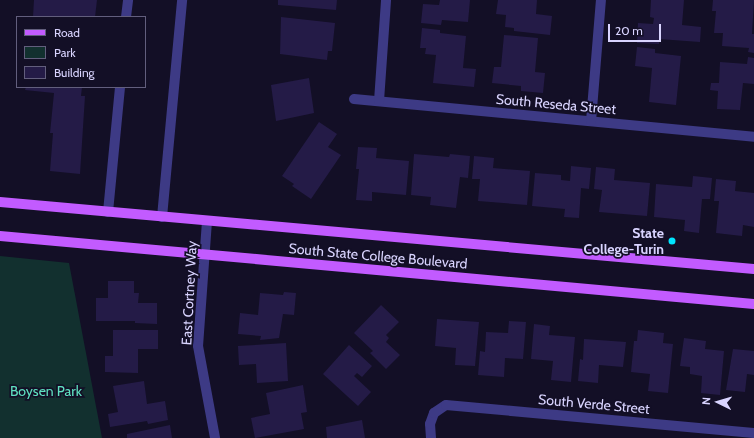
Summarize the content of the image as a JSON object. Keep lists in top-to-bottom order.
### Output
{
  "streets": {
    "main road": ["South State College Boulevard"],
    "street": ["South Reseda Street", "East Cortney Way", "South Verde Street"]
  },
  "crossings": [
    ["South State College Boulevard", "East Cortney Way"]
  ],
  "parks": ["Boysen Park"],
  "places": ["State College-Turin"],
  "legend": ["Road", "Park", "Building"],
  "scale_bar": "20 m",
  "north": "left"
}
